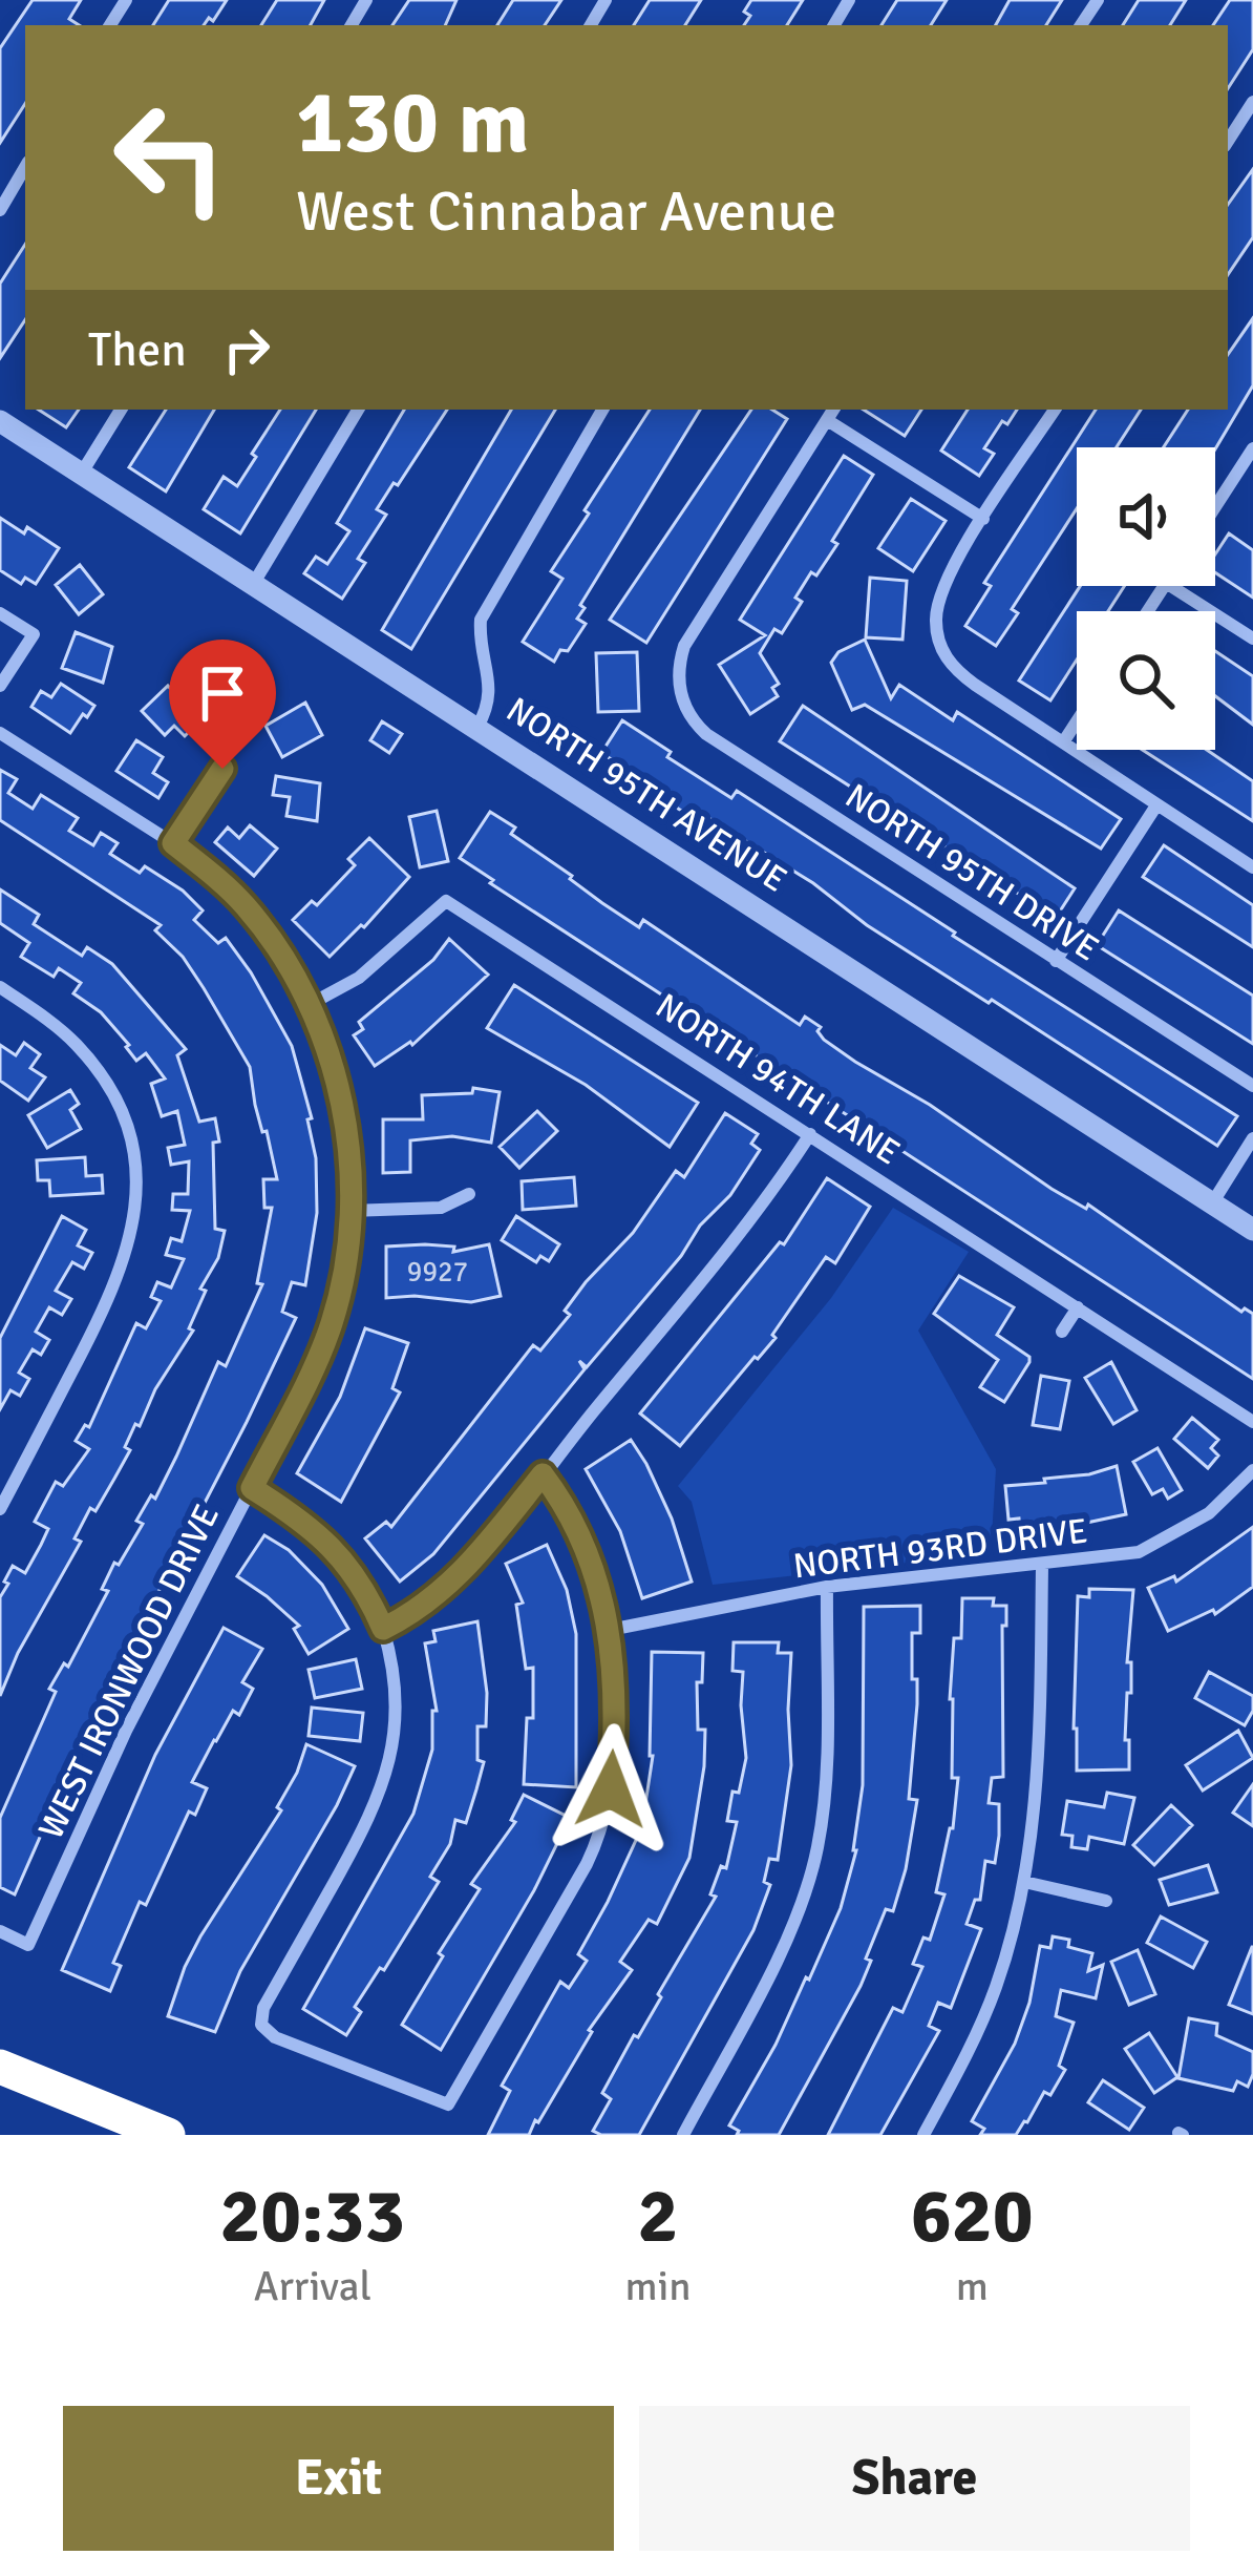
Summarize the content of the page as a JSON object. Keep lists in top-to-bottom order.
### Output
{
  "streets": {
    "street": [
      "NORTH 95TH AVENUE",
      "NORTH 95TH DRIVE",
      "NORTH 94TH LANE",
      "NORTH 93RD DRIVE",
      "WEST IRONWOOD DRIVE"
    ]
  },
  "crossings": [
    ["NORTH 94TH LANE", "WEST IRONWOOD DRIVE"]
  ],
  "house_numbers": ["9927"],
  "page": {
    "turn": ["130 m", "West Cinnabar Avenue"],
    "then": "Then",
    "eta": [
      "20:33",
      "Arrival",
      "2",
      "min",
      "620",
      "m"
    ],
    "buttons": ["Exit", "Share"]
  }
}
